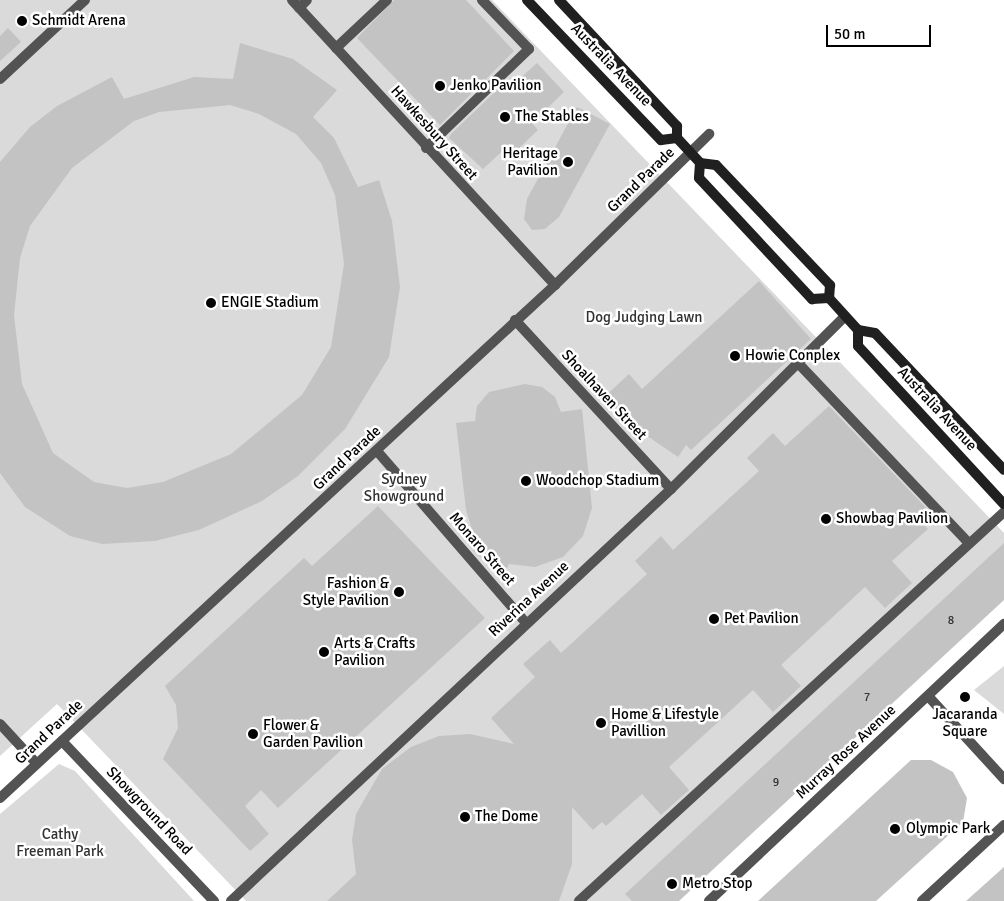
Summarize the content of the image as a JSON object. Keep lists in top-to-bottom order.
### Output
{
  "streets": {
    "main road": ["Australia Avenue"],
    "street": [
      "Hawkesbury Street",
      "Grand Parade",
      "Shoalhaven Street",
      "Monaro Street",
      "Riverina Avenue",
      "Murray Rose Avenue",
      "Showground Road"
    ]
  },
  "crossings": [
    ["Australia Avenue", "Grand Parade"],
    ["Australia Avenue", "Riverina Avenue"],
    ["Hawkesbury Street", "Grand Parade"],
    ["Grand Parade", "Shoalhaven Street"],
    ["Grand Parade", "Monaro Street"],
    ["Grand Parade", "Showground Road"],
    ["Shoalhaven Street", "Riverina Avenue"],
    ["Monaro Street", "Riverina Avenue"]
  ],
  "parks": ["Dog Judging Lawn", "Sydney Showground", "Cathy Freeman Park"],
  "places": [
    "Schmidt Arena",
    "Jenko Pavilion",
    "The Stables",
    "Heritage Pavilion",
    "ENGIE Stadium",
    "Howie Conplex",
    "Woodchop Stadium",
    "Showbag Pavilion",
    "Fashion & Style Pavilion",
    "Pet Pavilion",
    "Arts & Crafts Pavilion",
    "Jacaranda Square",
    "Home & Lifestyle Pavillion",
    "Flower & Garden Pavilion",
    "The Dome",
    "Olympic Park",
    "Metro Stop"
  ],
  "house_numbers": ["8", "7", "9"],
  "scale_bar": "50 m"
}
